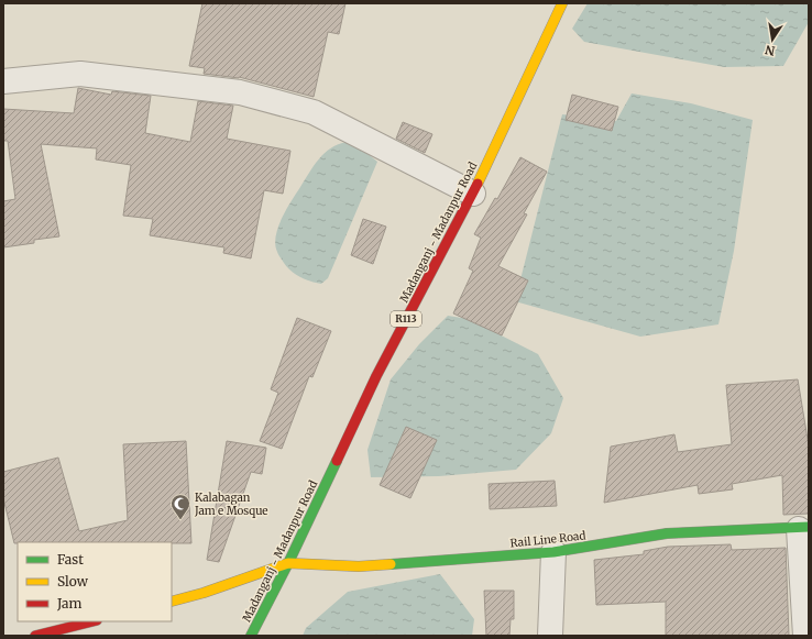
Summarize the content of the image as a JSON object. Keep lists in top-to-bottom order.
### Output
{
  "streets": {
    "main road": ["Madanganj - Madanpur Road", "R113", "Rail Line Road"]
  },
  "crossings": [
    ["Madanganj - Madanpur Road", "Rail Line Road"]
  ],
  "places": {
    "mosque": ["Kalabagan Jam e Mosque"]
  },
  "legend": ["Fast", "Slow", "Jam"],
  "north": "bottom"
}
